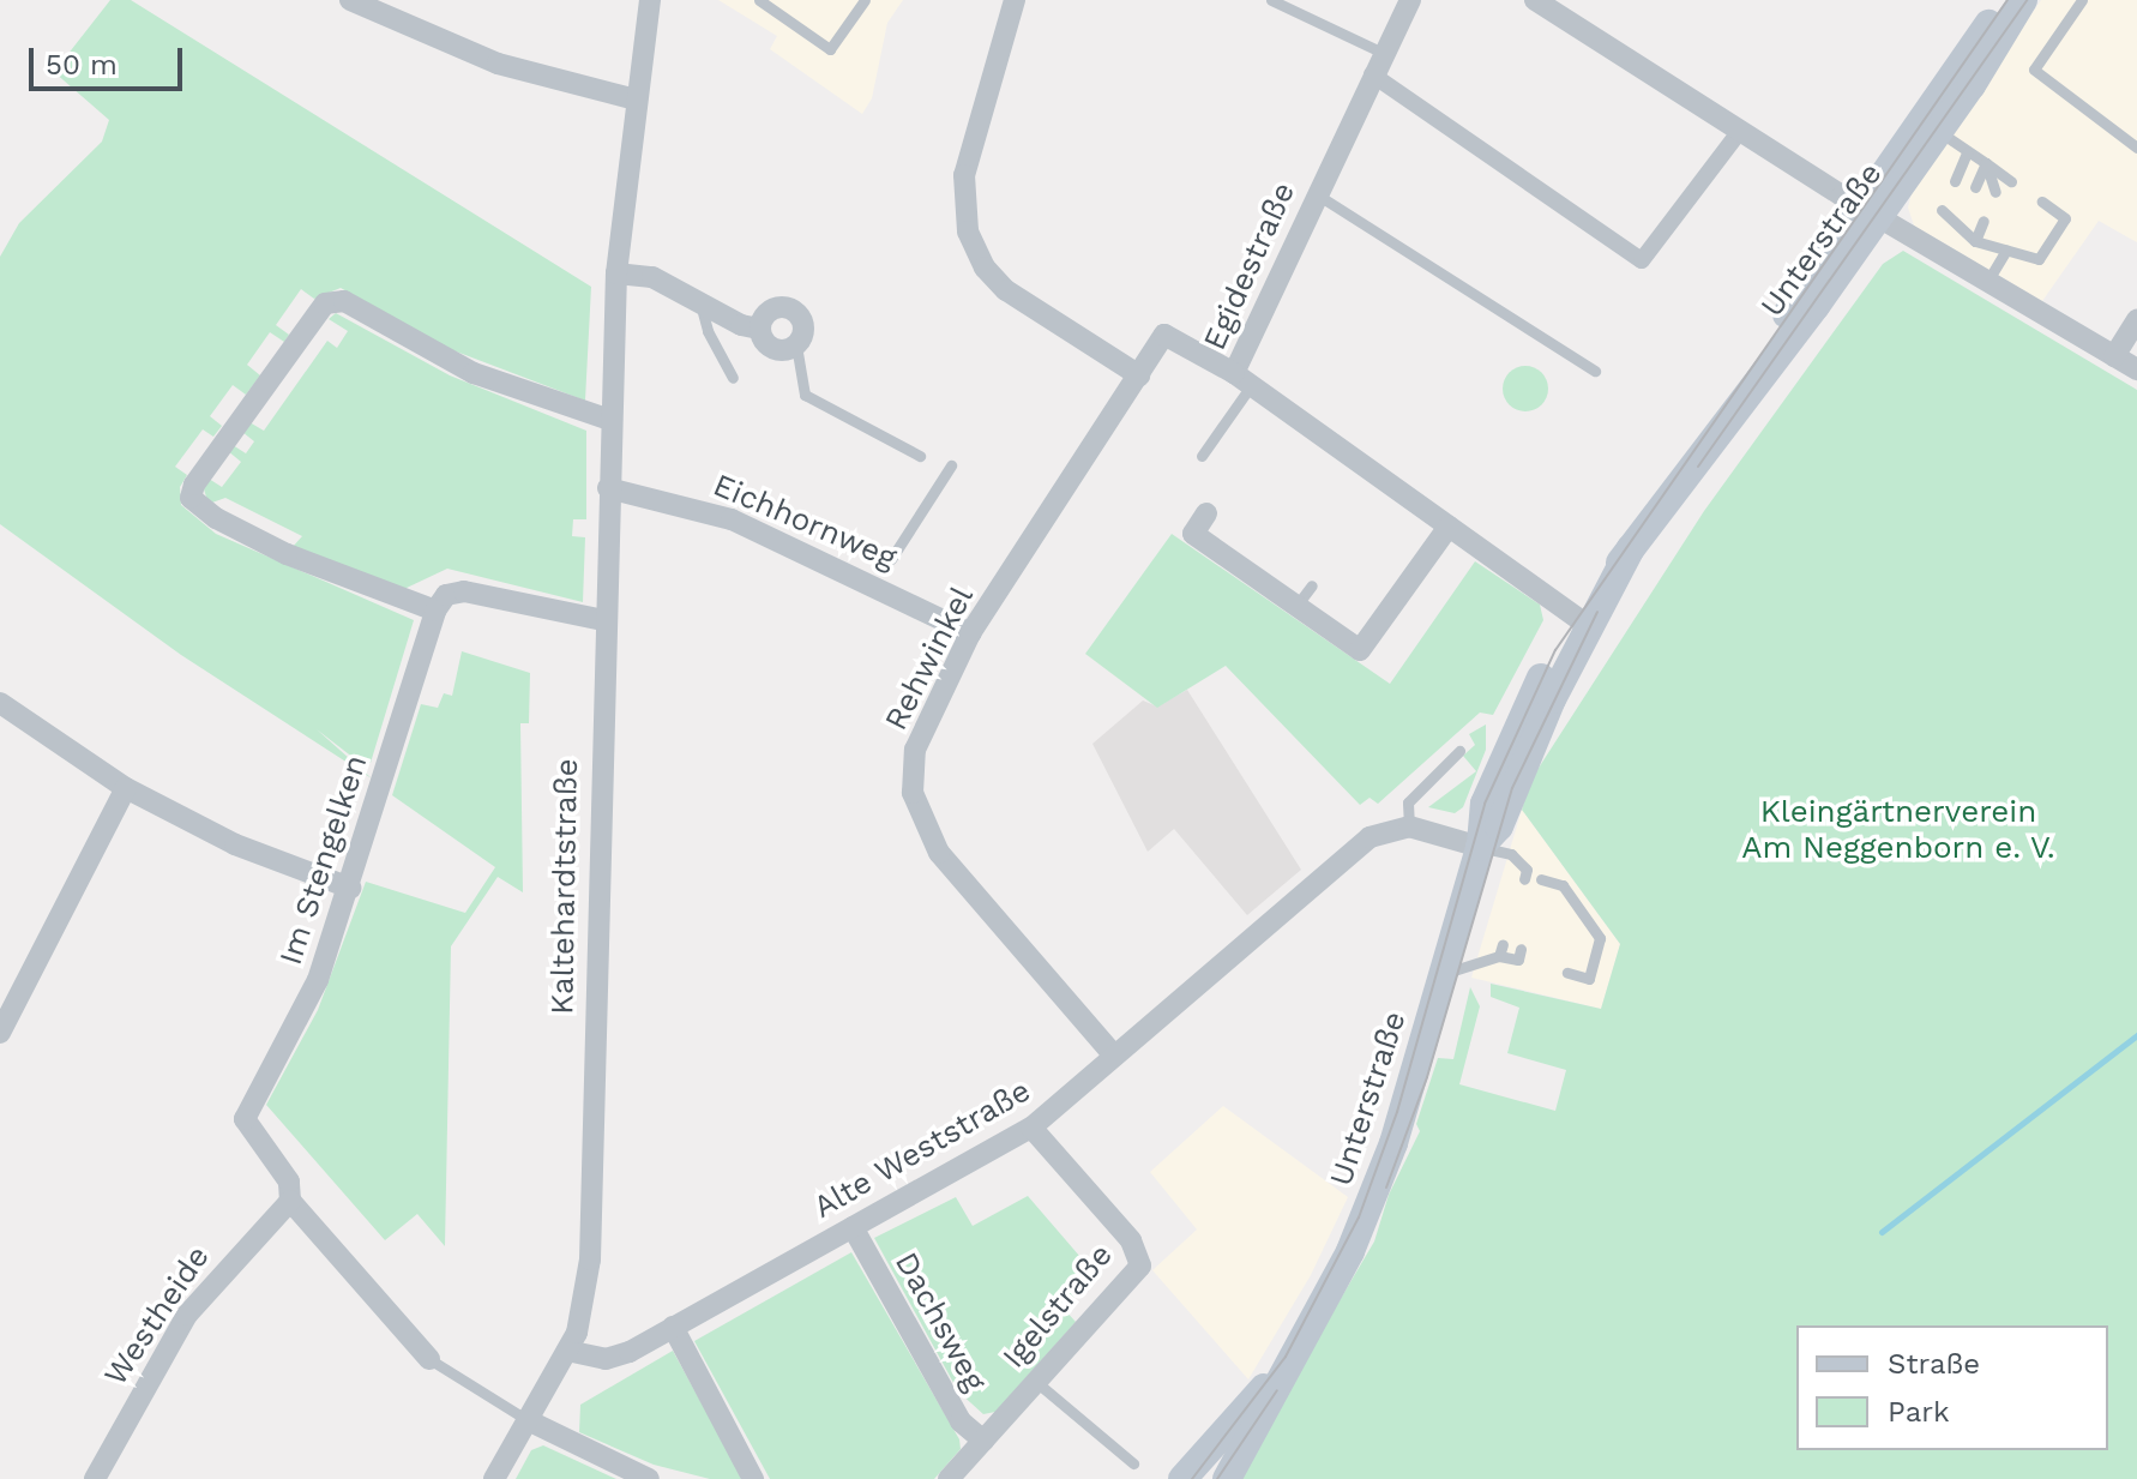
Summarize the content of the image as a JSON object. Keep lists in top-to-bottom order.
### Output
{
  "streets": {
    "main road": ["Unterstraße"],
    "street": [
      "Egidestraße",
      "Eichhornweg",
      "Rehwinkel",
      "Im Stengelken",
      "Kaltehardtstraße",
      "Alte Weststraße",
      "Igelstraße",
      "Westheide",
      "Dachsweg"
    ]
  },
  "crossings": [
    ["Unterstraße", "Egidestraße"],
    ["Egidestraße", "Rehwinkel"],
    ["Eichhornweg", "Rehwinkel"],
    ["Eichhornweg", "Kaltehardtstraße"],
    ["Rehwinkel", "Alte Weststraße"],
    ["Im Stengelken", "Westheide"],
    ["Kaltehardtstraße", "Alte Weststraße"],
    ["Alte Weststraße", "Igelstraße"],
    ["Alte Weststraße", "Dachsweg"],
    ["Igelstraße", "Dachsweg"]
  ],
  "parks": ["Kleingärtnerverein Am Neggenborn e. V."],
  "legend": ["Straße", "Park"],
  "scale_bar": "50 m"
}
